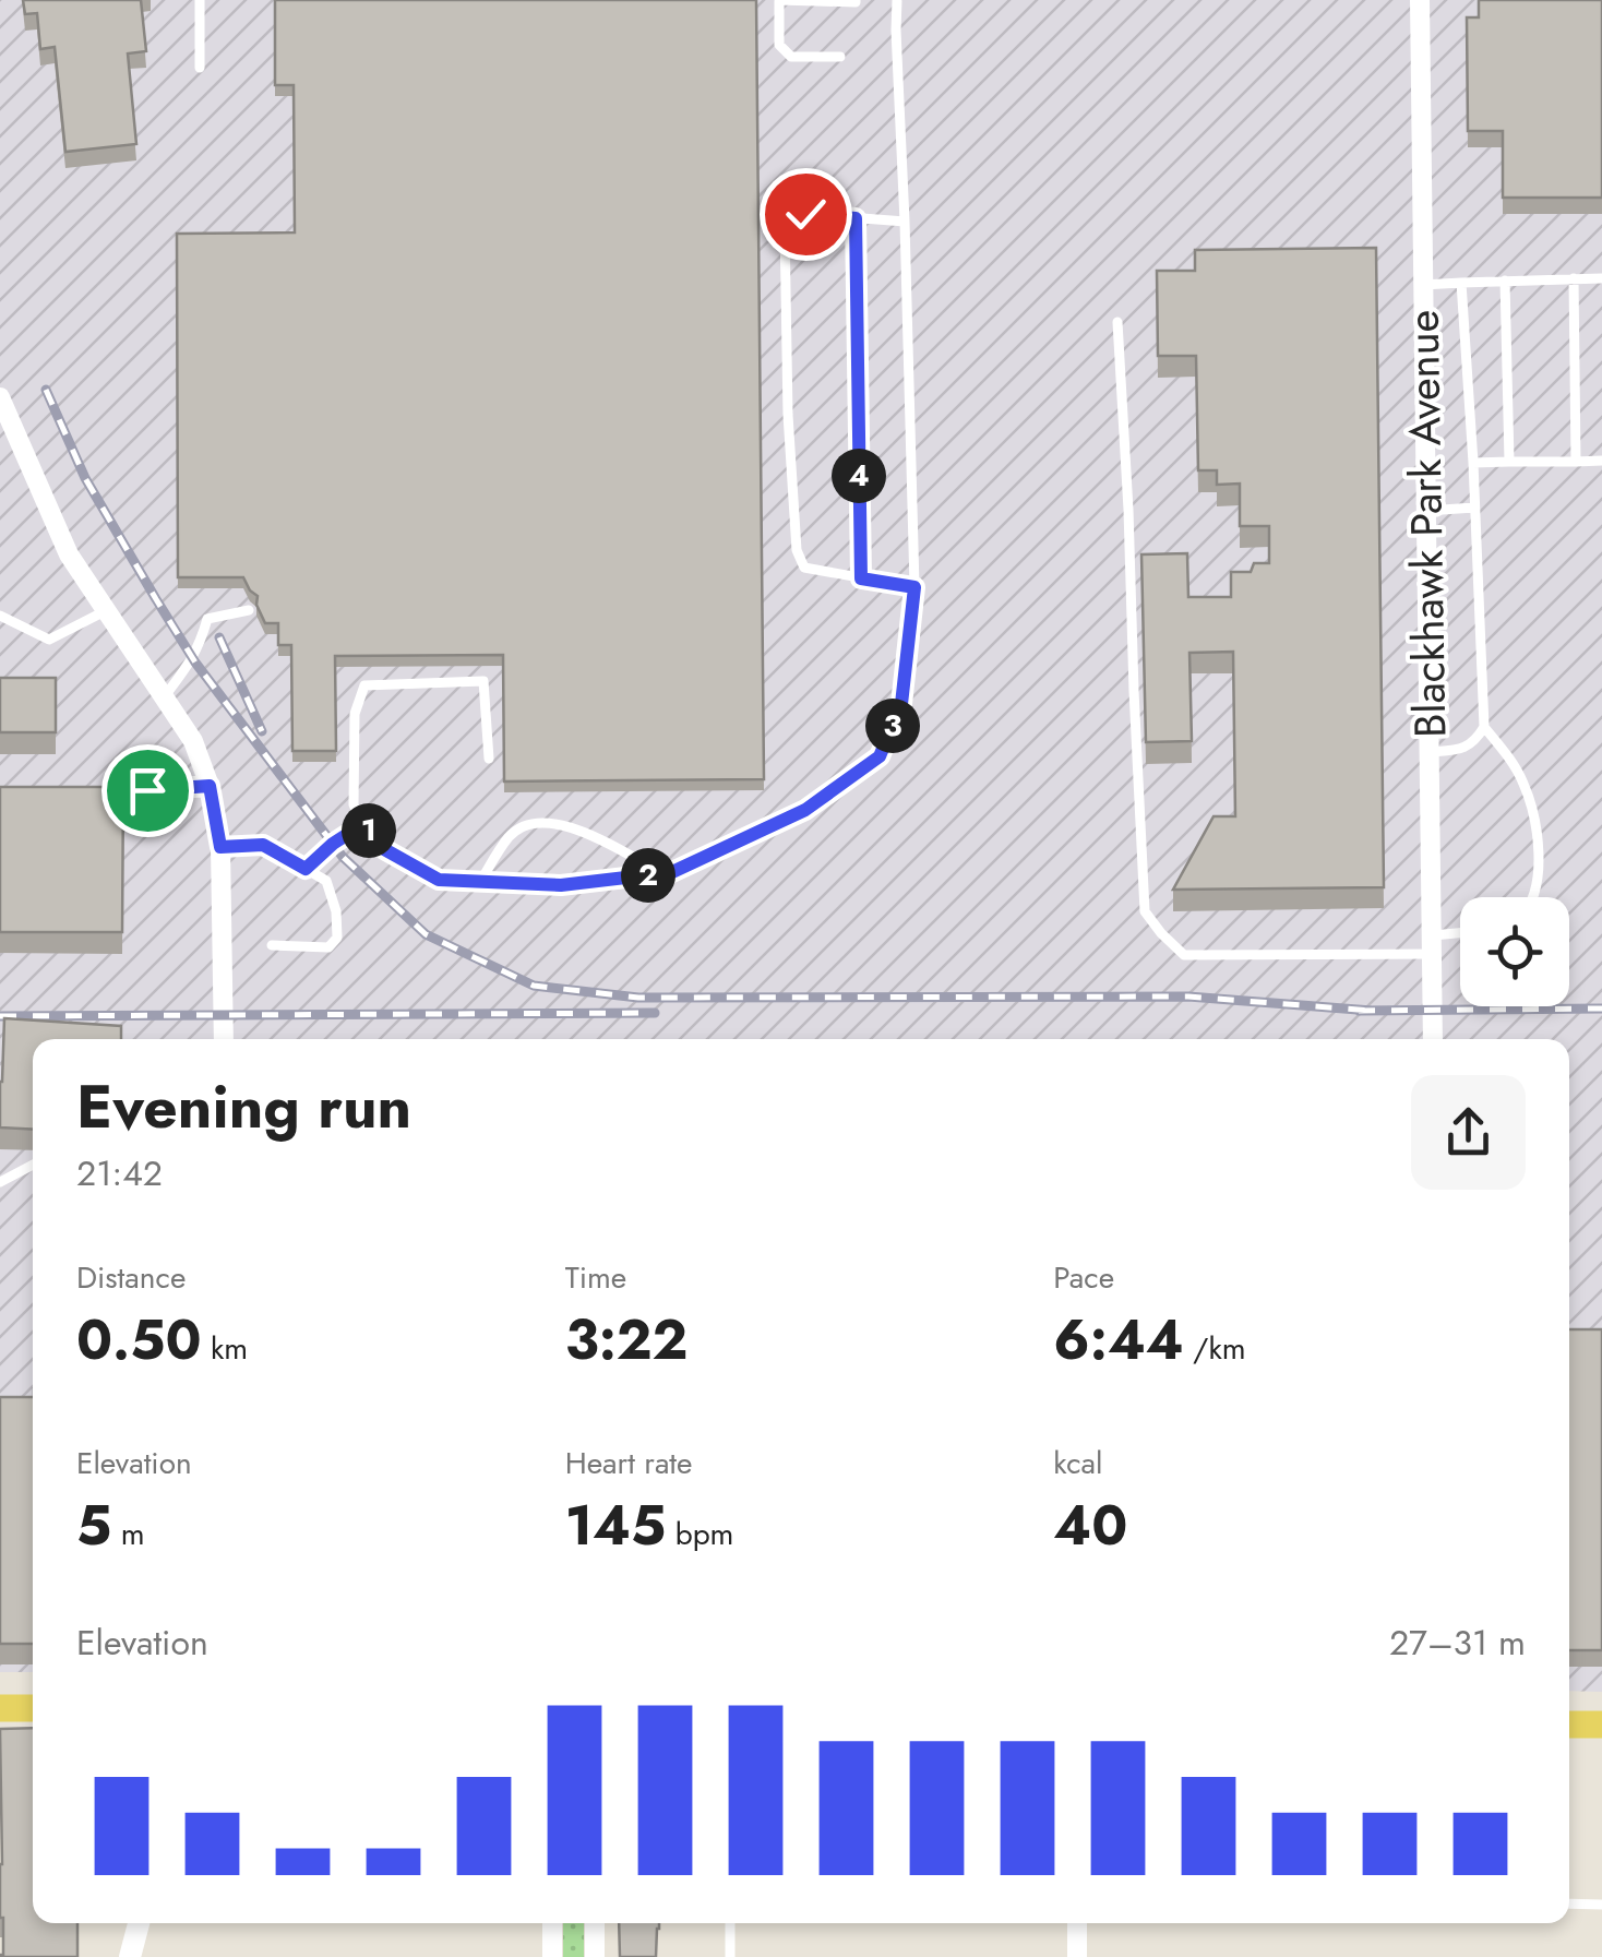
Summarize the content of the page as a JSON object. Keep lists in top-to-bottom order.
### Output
{
  "streets": {
    "street": ["Blackhawk Park Avenue"]
  },
  "page": {
    "pins": [
      "4",
      "3",
      "1",
      "2"
    ],
    "heading": ["Evening run", "21:42"],
    "stats": [
      ["Distance", "0.50 km"],
      ["Time", "3:22"],
      ["Pace", "6:44 /km"],
      ["Elevation", "5 m"],
      ["Heart rate", "145 bpm"],
      ["kcal", "40"]
    ],
    "chart": ["Elevation", "27–31 m"]
  }
}
